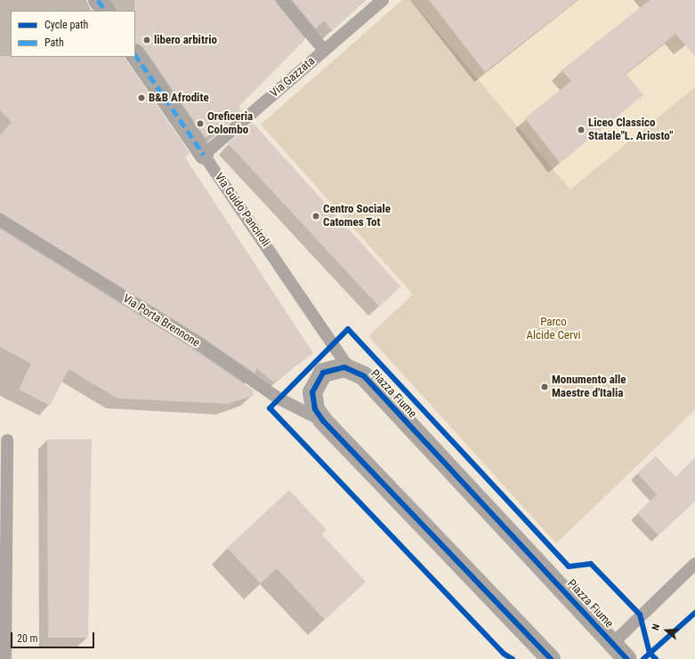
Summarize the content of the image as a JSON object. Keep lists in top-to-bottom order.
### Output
{
  "streets": {
    "street": ["Via Guido Panciroli", "Piazza Fiume"],
    "lane": ["Via Gazzata", "Via Porta Brennone"]
  },
  "crossings": [
    ["Via Gazzata", "Via Guido Panciroli"],
    ["Via Guido Panciroli", "Piazza Fiume"],
    ["Via Porta Brennone", "Piazza Fiume"]
  ],
  "parks": ["Parco Alcide Cervi"],
  "places": [
    "libero arbitrio",
    "B&B Afrodite",
    "Oreficeria Colombo",
    "Liceo Classico Statale\"L. Ariosto\"",
    "Centro Sociale Catomes Tot",
    "Monumento alle Maestre d'Italia"
  ],
  "legend": ["Cycle path", "Path"],
  "scale_bar": "20 m",
  "north": "left"
}
